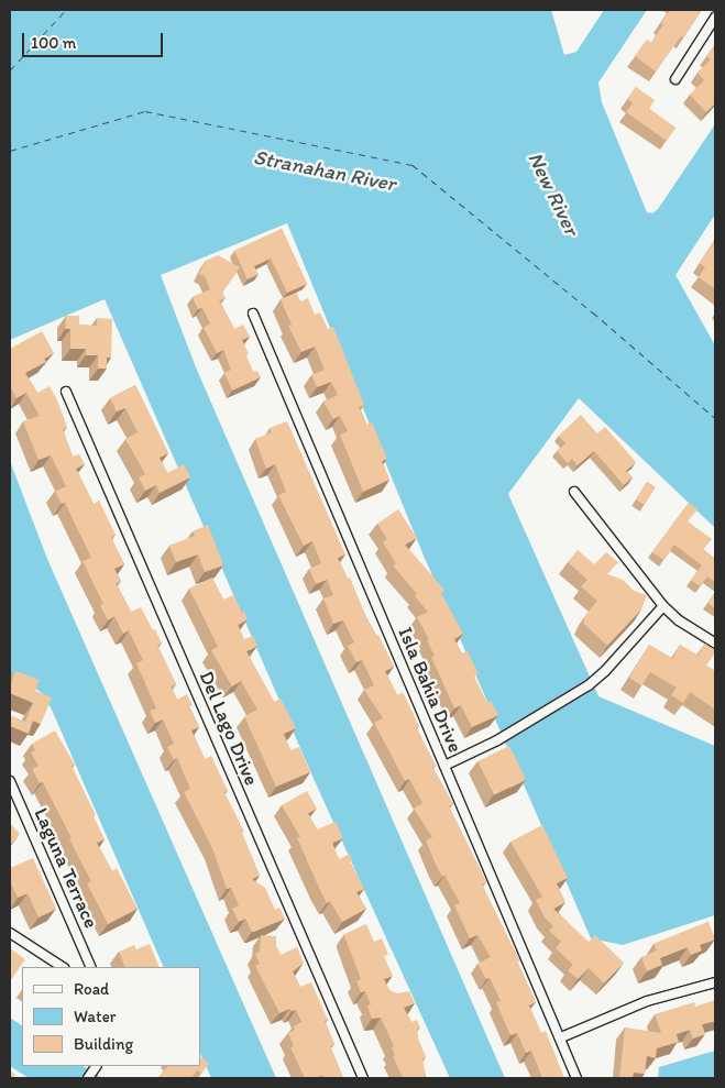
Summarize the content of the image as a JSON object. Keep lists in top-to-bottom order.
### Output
{
  "streets": {
    "street": ["Isla Bahia Drive", "Del Lago Drive", "Laguna Terrace"]
  },
  "water": ["Stranahan River", "New River"],
  "legend": ["Road", "Water", "Building"],
  "scale_bar": "100 m"
}
